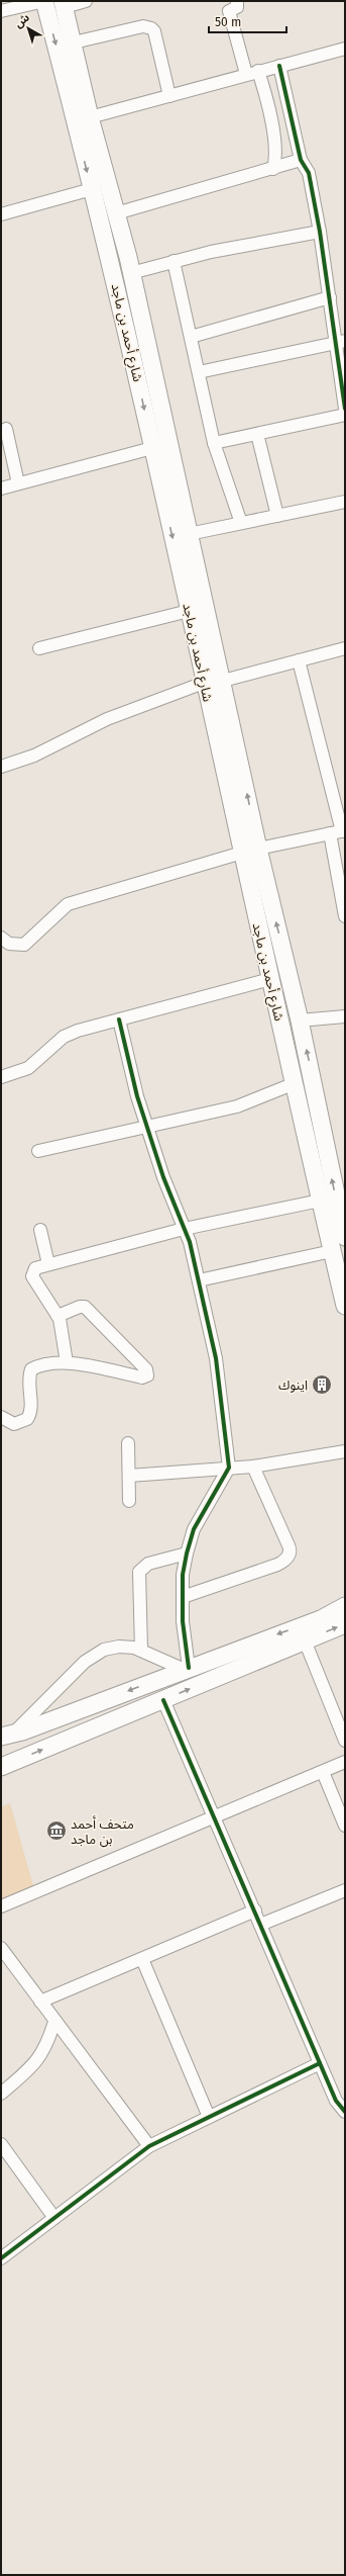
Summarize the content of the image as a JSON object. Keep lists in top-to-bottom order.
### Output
{
  "streets": {
    "main road": ["شارع أحمد بن ماجد"]
  },
  "places": {
    "building": ["اينوك"],
    "museum": ["متحف أحمد بن ماجد"]
  },
  "scale_bar": "50 m",
  "north": "top left"
}
